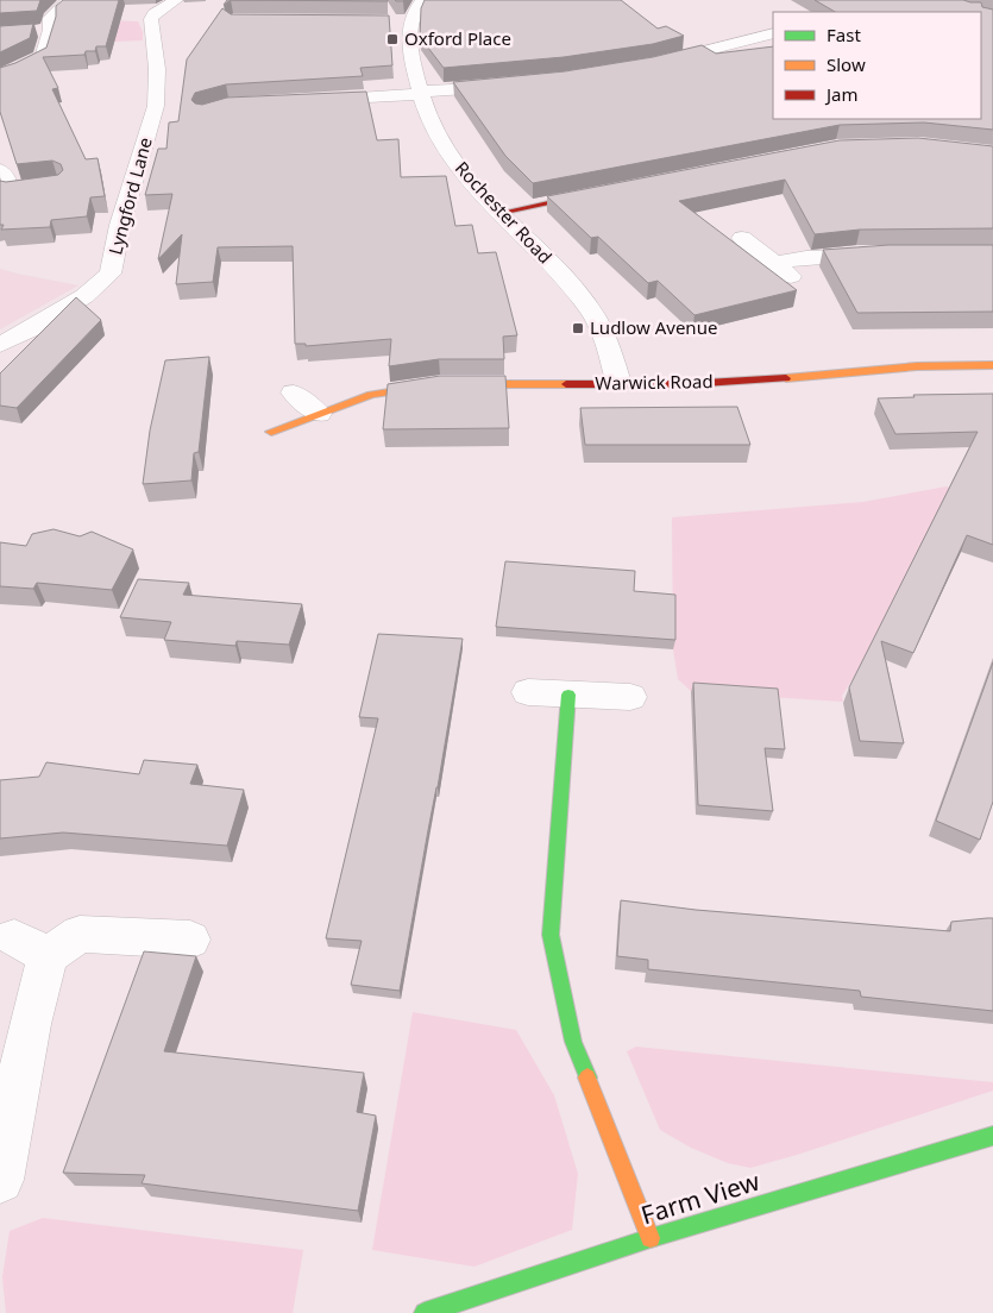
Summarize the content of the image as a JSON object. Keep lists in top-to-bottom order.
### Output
{
  "streets": {
    "street": [
      "Lyngford Lane",
      "Rochester Road",
      "Warwick Road",
      "Farm View"
    ]
  },
  "crossings": [
    ["Rochester Road", "Warwick Road"]
  ],
  "places": {
    "transit": ["Oxford Place", "Ludlow Avenue"]
  },
  "legend": ["Fast", "Slow", "Jam"]
}
